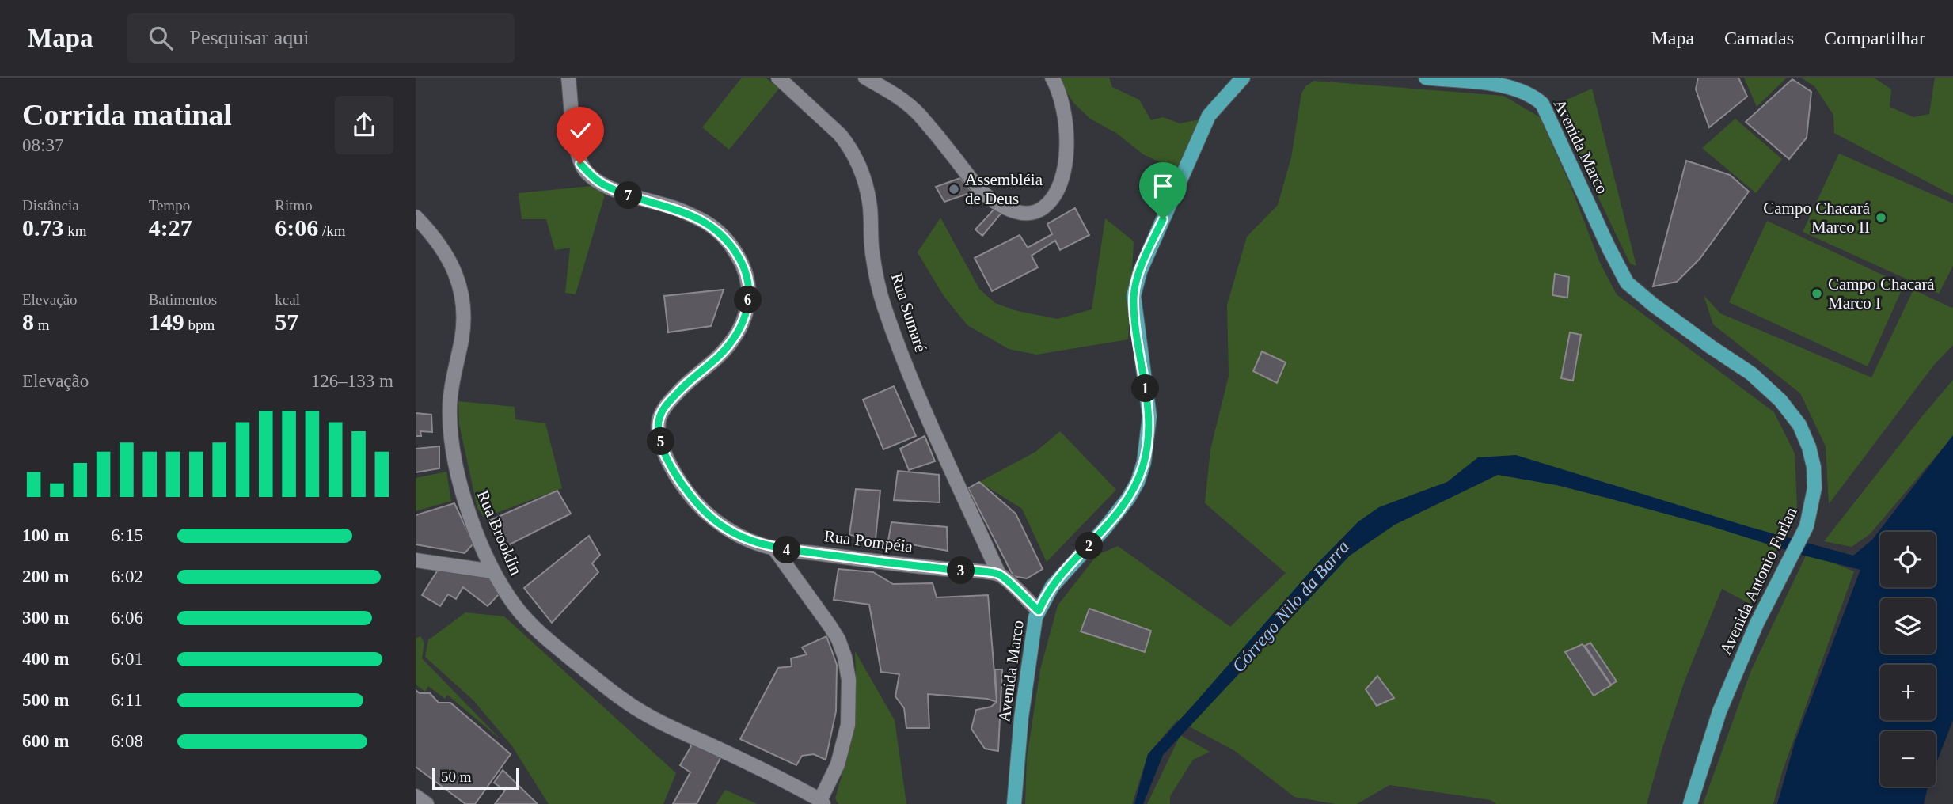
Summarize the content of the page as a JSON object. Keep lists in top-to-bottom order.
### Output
{
  "streets": {
    "main road": ["Avenida Marco", "Avenida Antonio Furlan"],
    "street": ["Rua Sumaré", "Rua Brooklin", "Rua Pompéia"]
  },
  "crossings": [
    ["Avenida Marco", "Avenida Antonio Furlan"],
    ["Rua Sumaré", "Rua Pompéia"]
  ],
  "water": ["Córrego Nilo da Barra"],
  "places": ["Assembléia de Deus", "Campo Chacará Marco II", "Campo Chacará Marco I"],
  "scale_bar": "50 m",
  "page": {
    "header": "Mapa",
    "search": "Pesquisar aqui",
    "nav": ["Mapa", "Camadas", "Compartilhar"],
    "heading": ["Corrida matinal", "08:37"],
    "stats": [
      ["Distância", "0.73 km"],
      ["Tempo", "4:27"],
      ["Ritmo", "6:06 /km"],
      ["Elevação", "8 m"],
      ["Batimentos", "149 bpm"],
      ["kcal", "57"]
    ],
    "pins": [
      "7",
      "6",
      "1",
      "5",
      "2",
      "4",
      "3"
    ],
    "chart": ["Elevação", "126–133 m"],
    "list": [
      {
        "name": "100 m",
        "note": "6:15"
      },
      {
        "name": "200 m",
        "note": "6:02"
      },
      {
        "name": "300 m",
        "note": "6:06"
      },
      {
        "name": "400 m",
        "note": "6:01"
      },
      {
        "name": "500 m",
        "note": "6:11"
      },
      {
        "name": "600 m",
        "note": "6:08"
      }
    ],
    "map_buttons": ["+", "−"],
    "scale": "50 m"
  }
}
